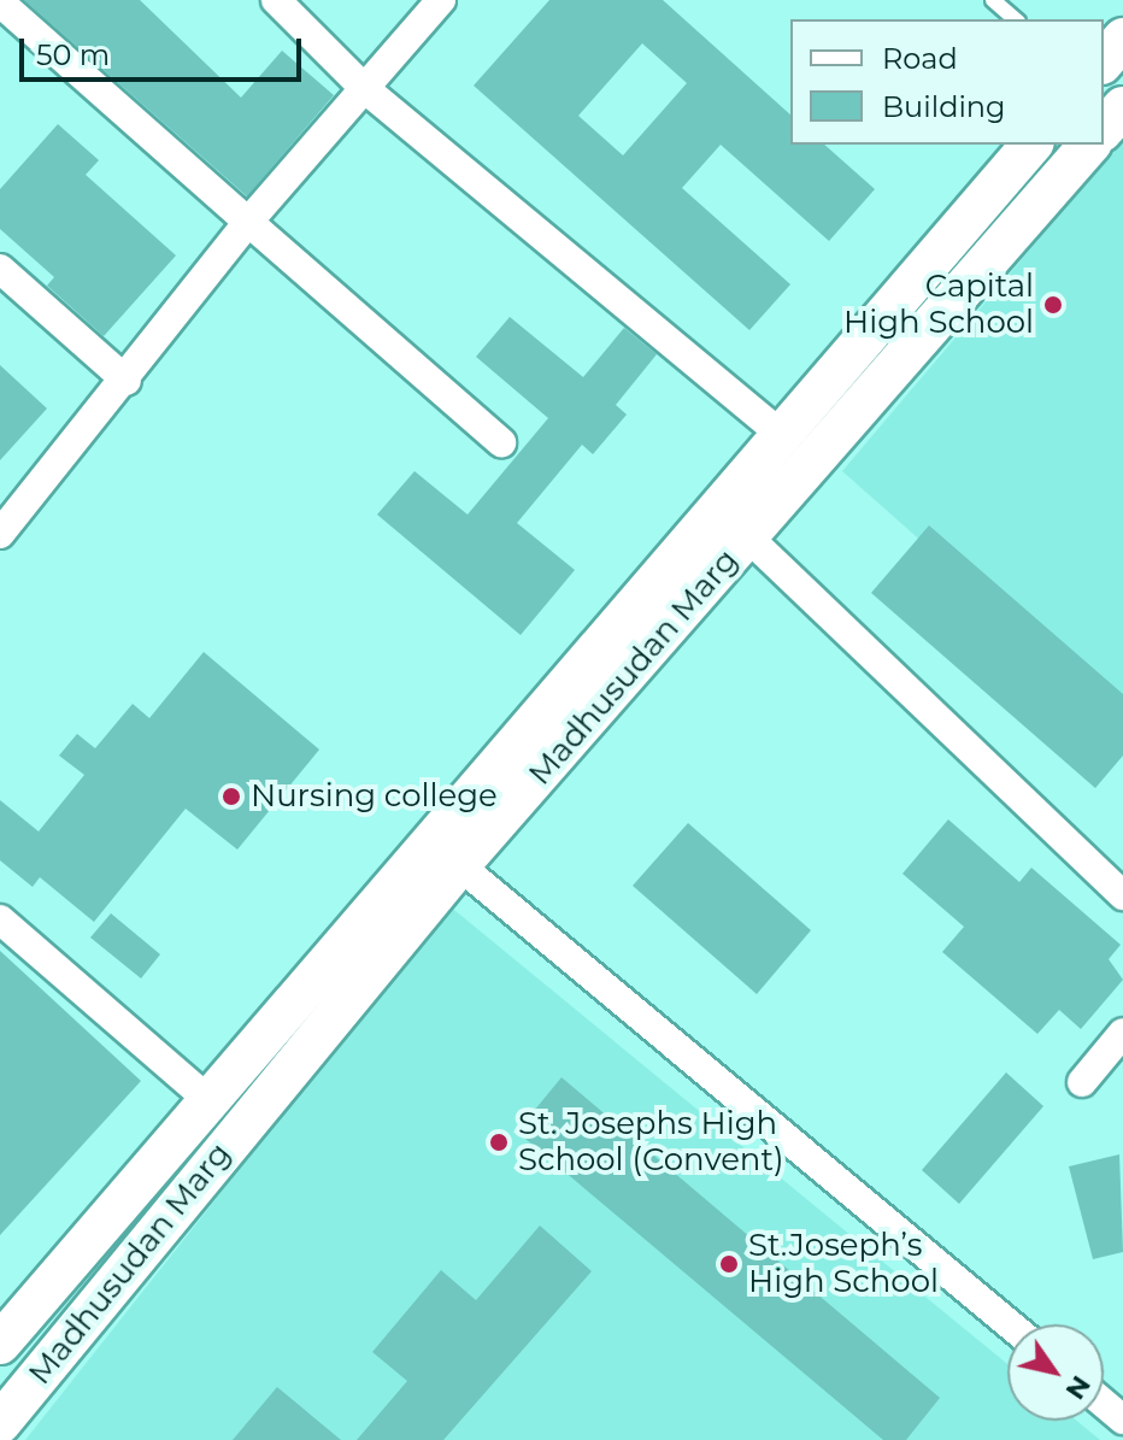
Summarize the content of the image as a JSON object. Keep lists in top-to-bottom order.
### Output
{
  "streets": {
    "main road": ["Madhusudan Marg"]
  },
  "places": [
    "Capital High School",
    "Nursing college",
    "St. Josephs High School (Convent)",
    "St.Joseph’s High School"
  ],
  "legend": ["Road", "Building"],
  "scale_bar": "50 m",
  "north": "bottom right"
}
